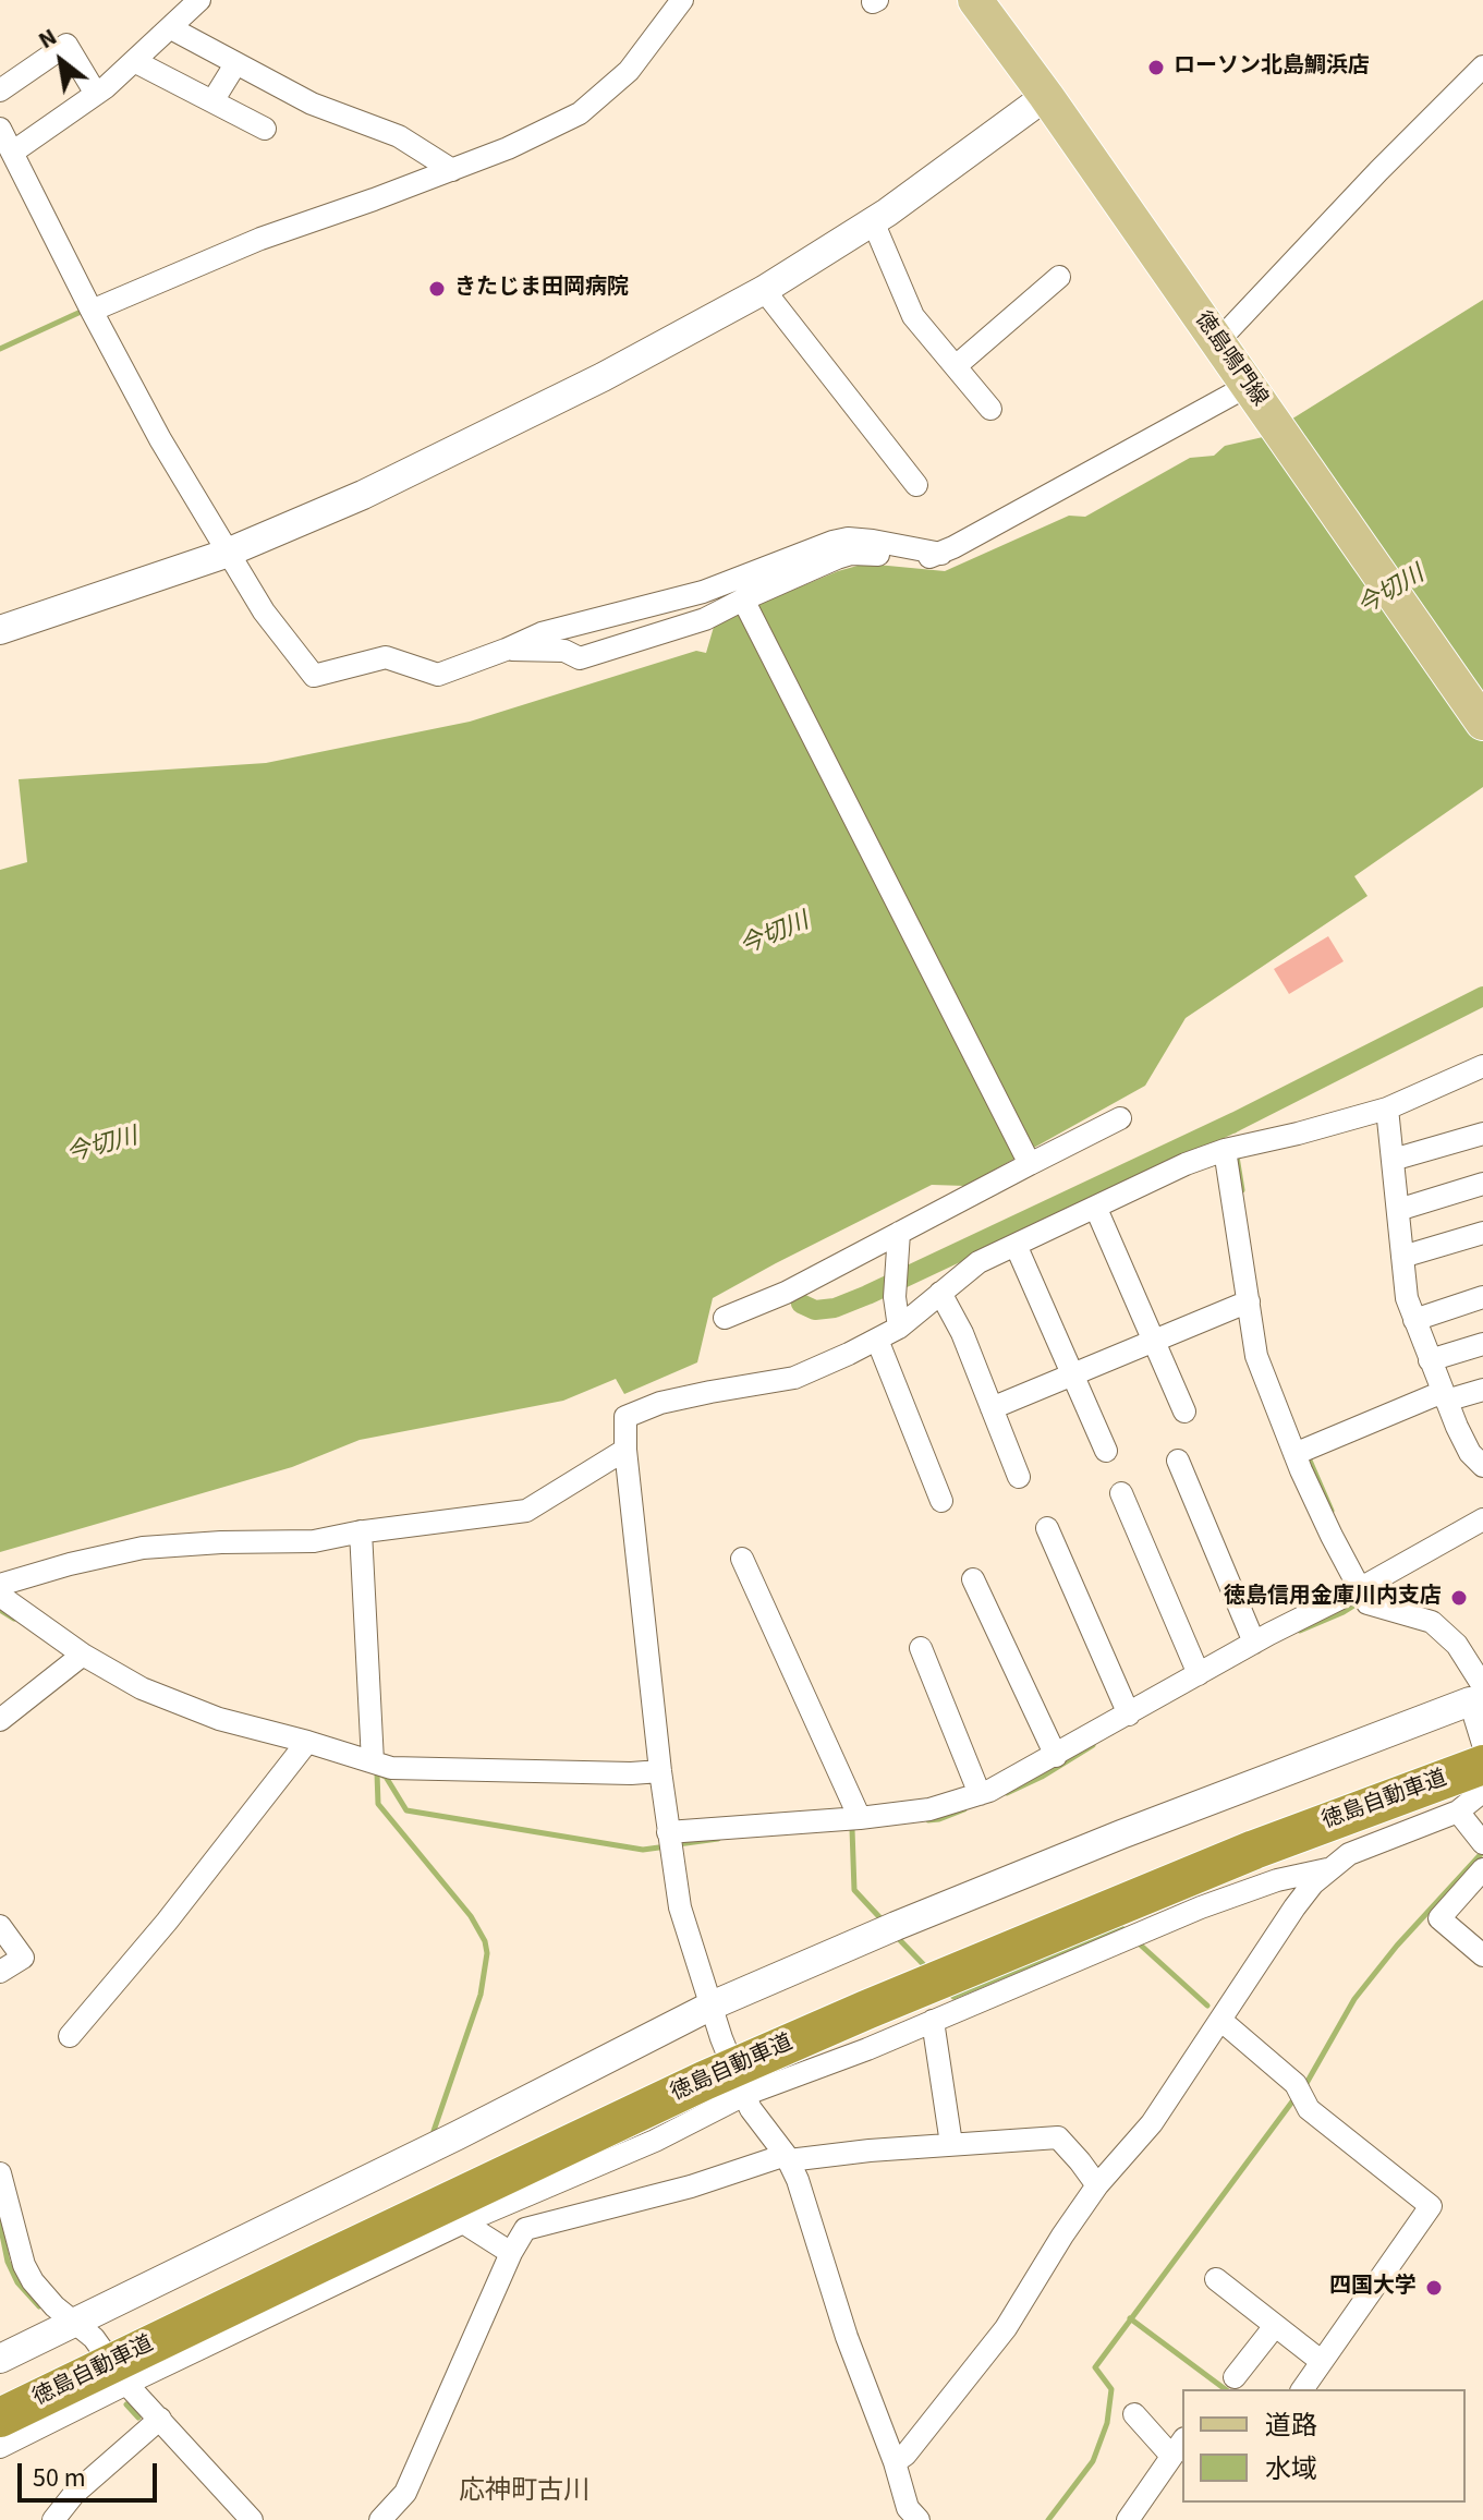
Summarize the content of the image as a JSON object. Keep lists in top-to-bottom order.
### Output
{
  "streets": {
    "highway": ["徳島自動車道"],
    "main road": ["徳島鳴門線"]
  },
  "districts": ["応神町古川"],
  "water": ["今切川"],
  "places": [
    "ローソン北島鯛浜店",
    "きたじま田岡病院",
    "徳島信用金庫川内支店",
    "四国大学"
  ],
  "legend": ["道路", "水域"],
  "scale_bar": "50 m",
  "north": "top left"
}
